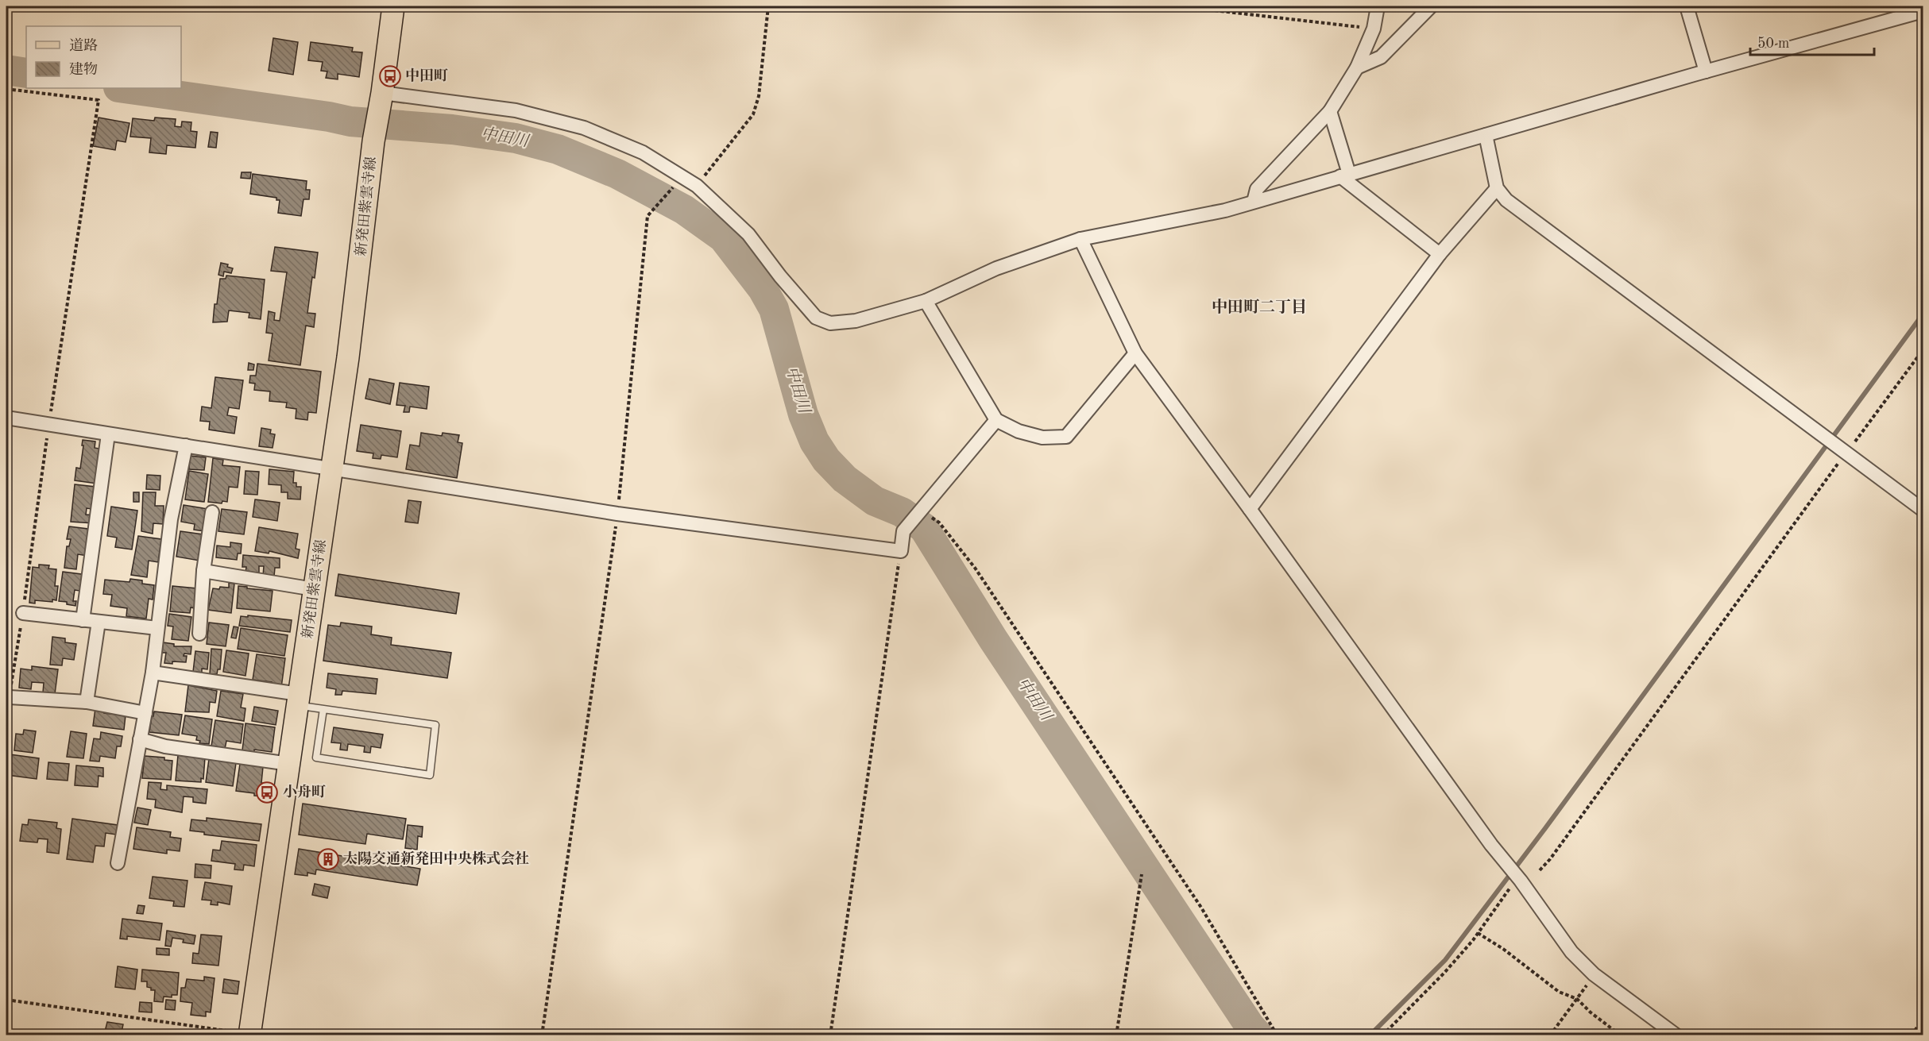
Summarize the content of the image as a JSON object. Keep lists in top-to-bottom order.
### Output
{
  "streets": {
    "main road": ["新発田紫雲寺線"]
  },
  "districts": ["中田町二丁目"],
  "water": ["中田川"],
  "places": {
    "bus stop": ["中田町", "小舟町"],
    "building": ["太陽交通新発田中央株式会社"]
  },
  "legend": ["道路", "建物"],
  "scale_bar": "50 m"
}
